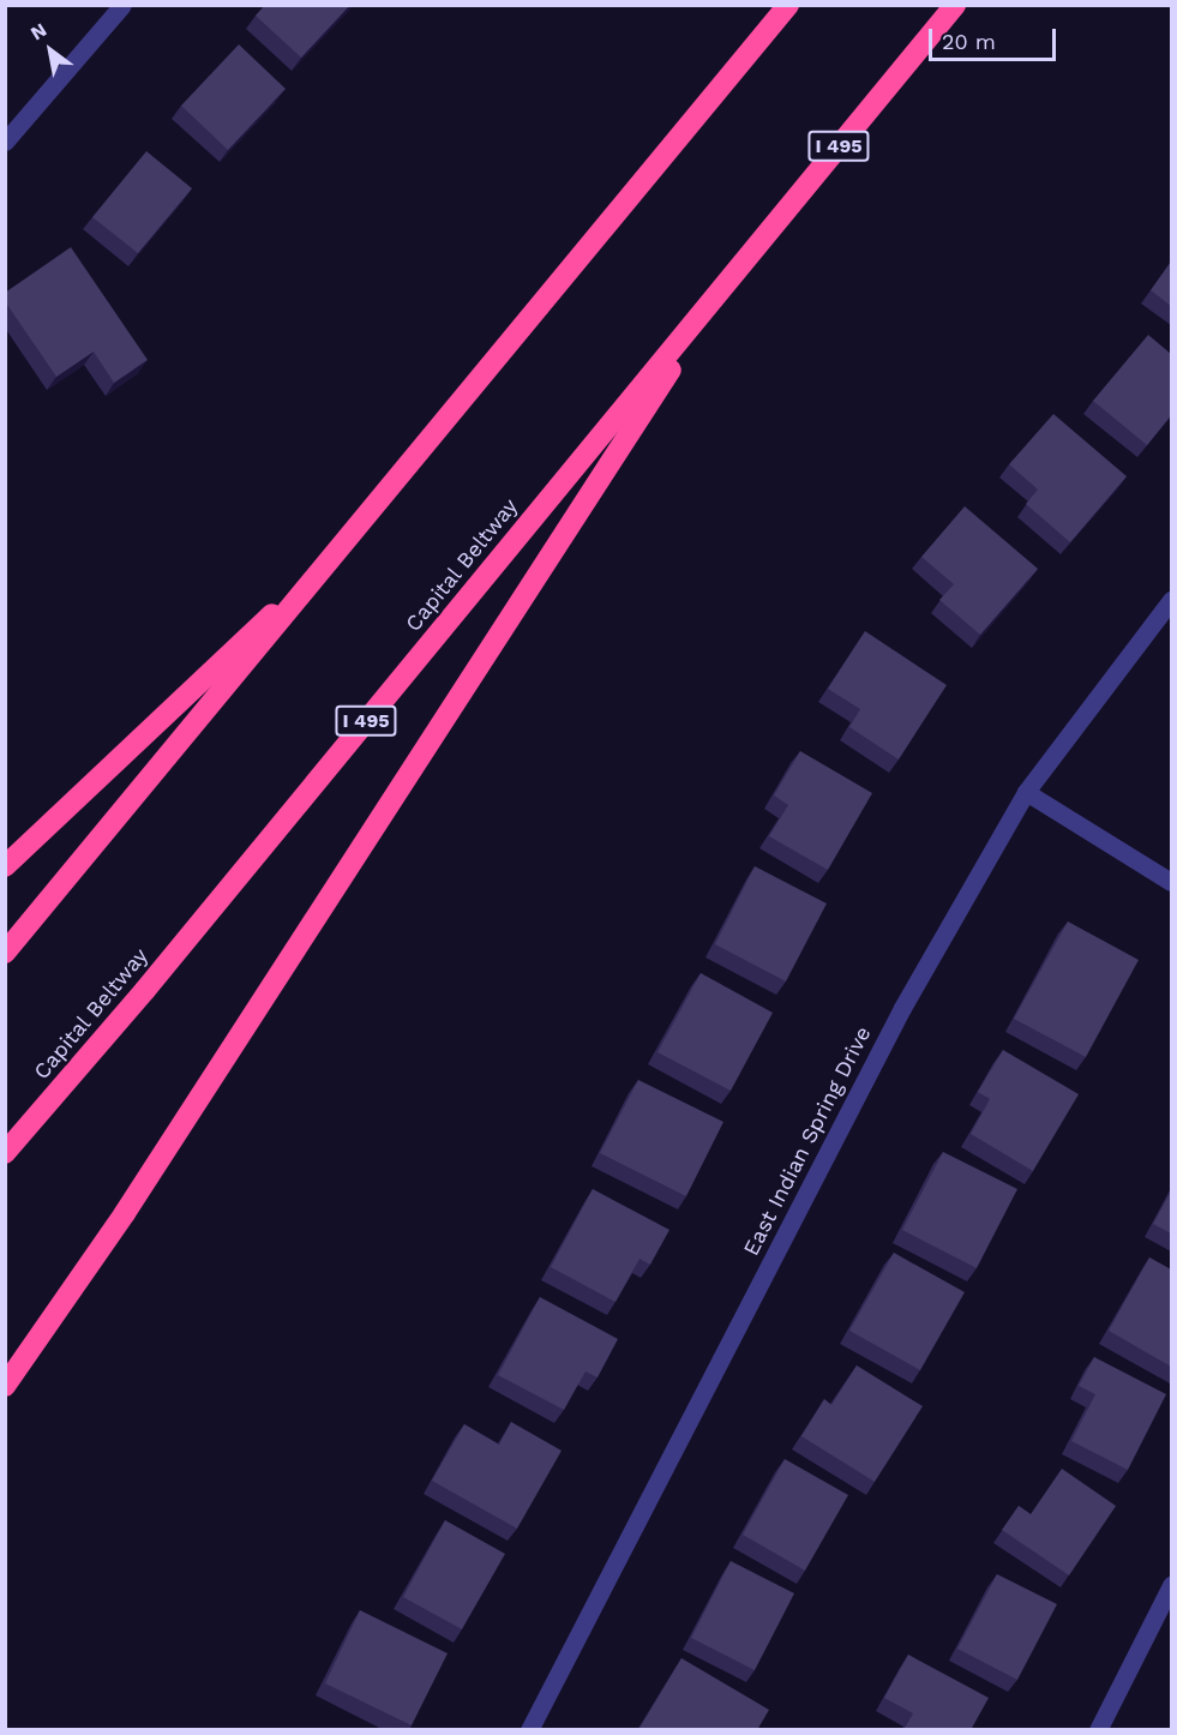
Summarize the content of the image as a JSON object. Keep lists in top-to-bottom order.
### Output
{
  "streets": {
    "highway": ["I 495", "Capital Beltway"],
    "street": ["East Indian Spring Drive"]
  },
  "scale_bar": "20 m",
  "north": "top left"
}
